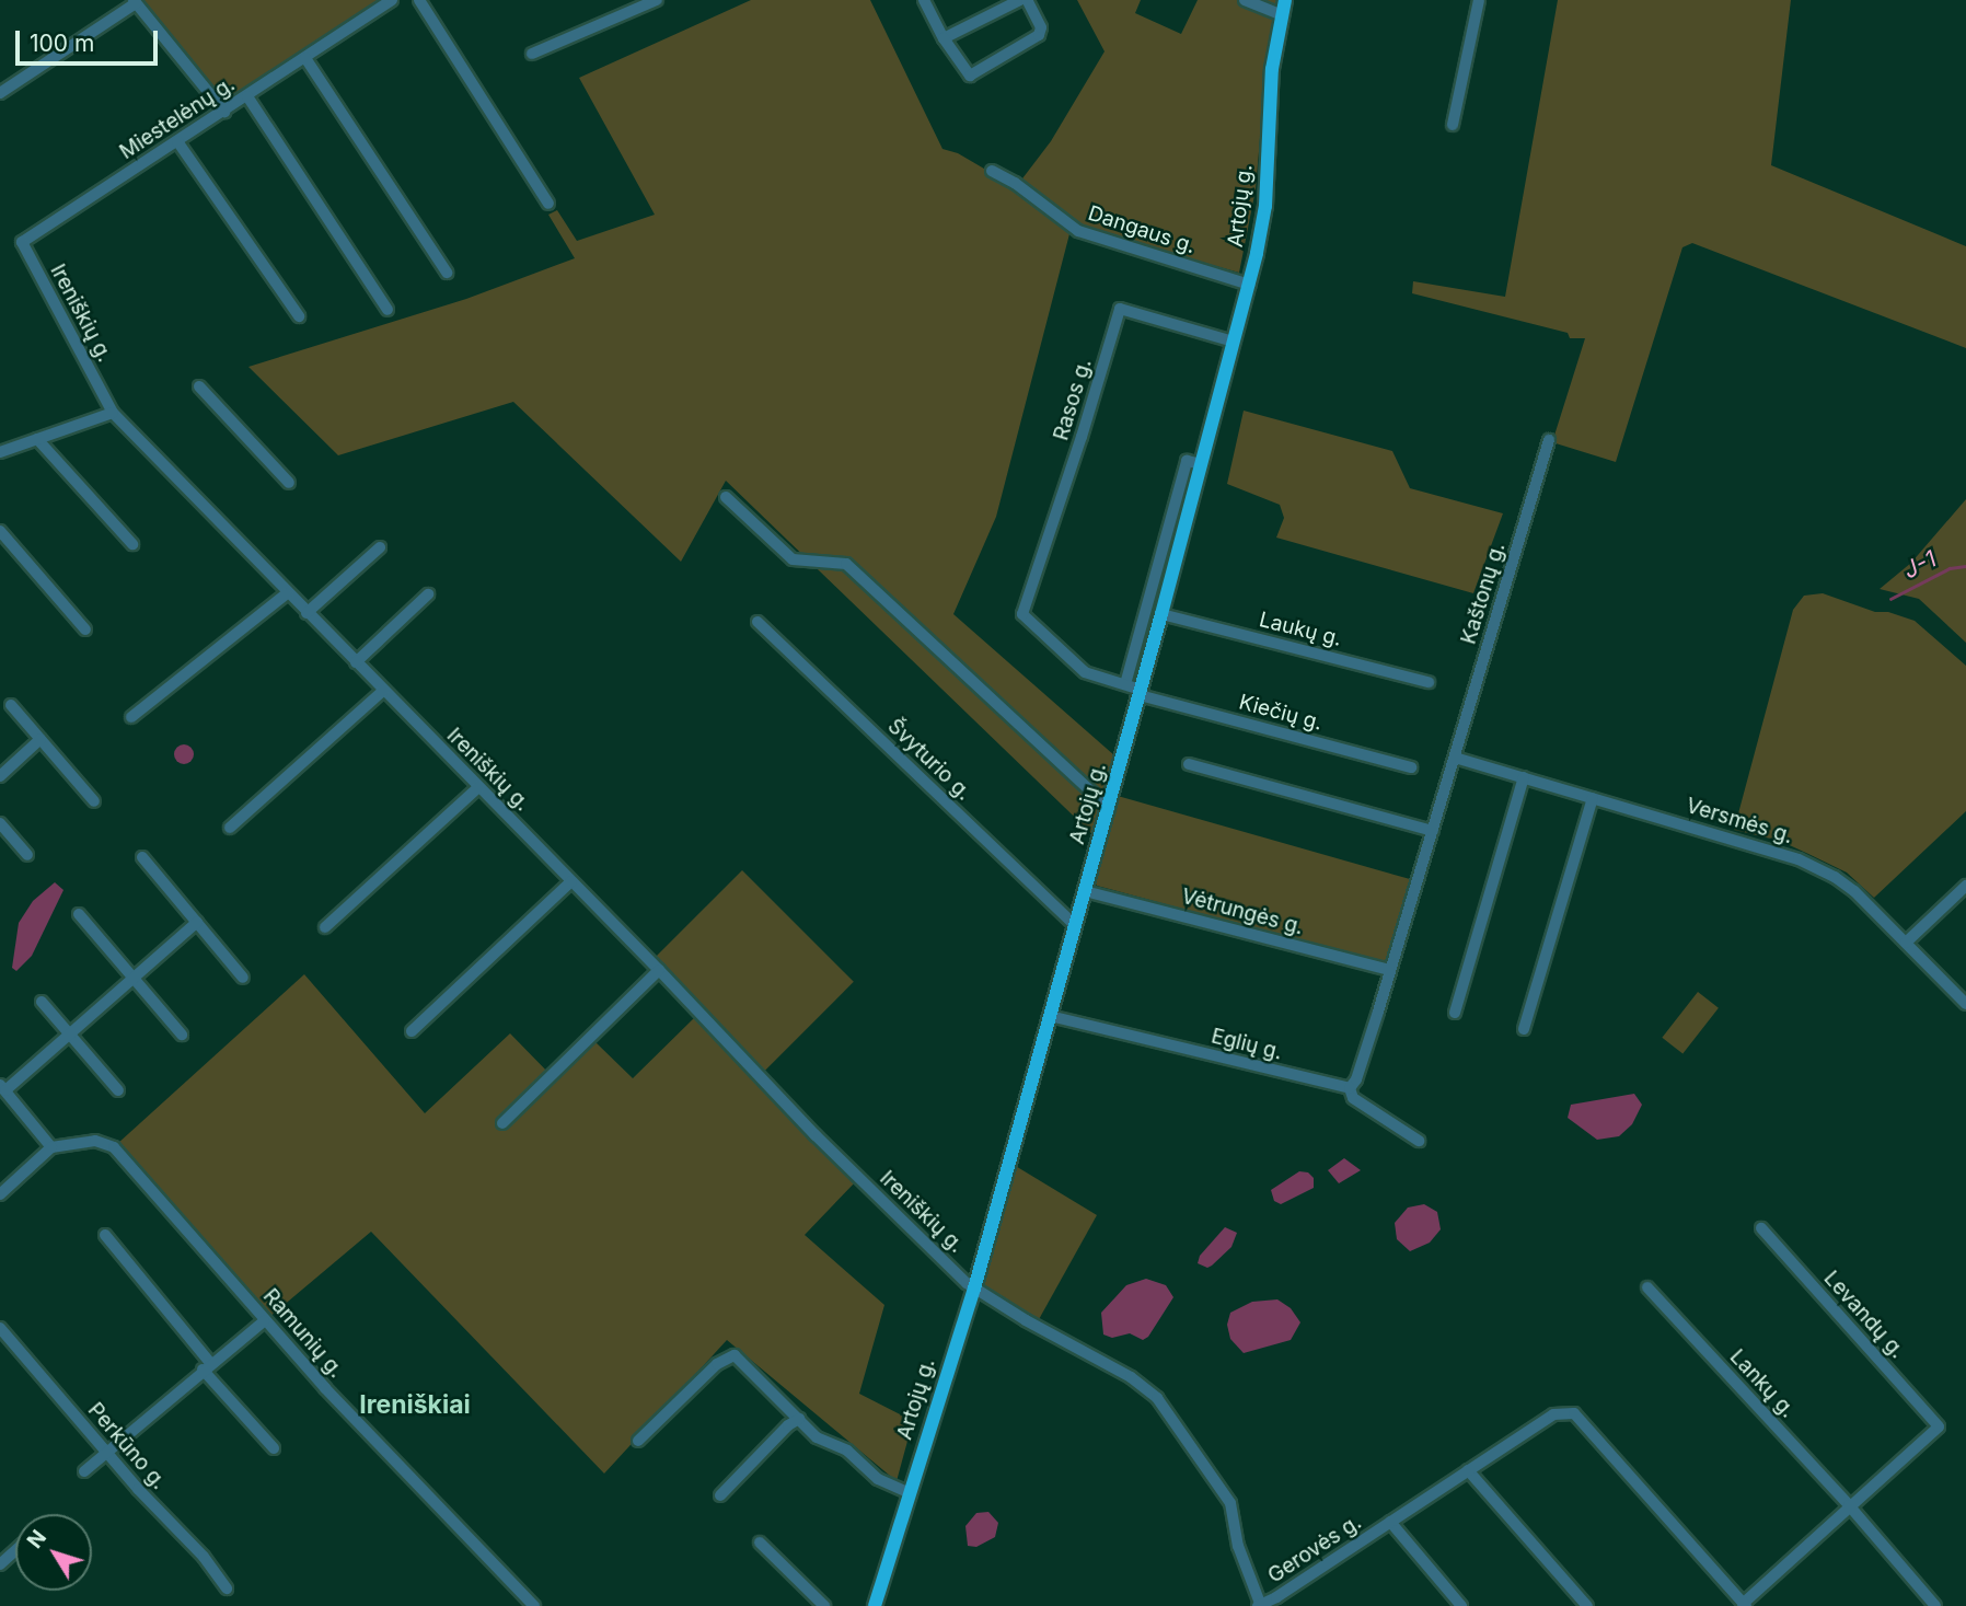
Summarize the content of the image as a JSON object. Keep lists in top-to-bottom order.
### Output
{
  "streets": {
    "main road": ["Artojų g."],
    "street": [
      "Miestelėnų g.",
      "Dangaus g.",
      "Ireniškių g.",
      "Rasos g.",
      "Kaštonų g.",
      "Laukų g.",
      "Kiečių g.",
      "Švyturio g.",
      "Versmės g.",
      "Vėtrungės g.",
      "Eglių g.",
      "Levandų g.",
      "Ramunių g.",
      "Lankų g.",
      "Perkūno g.",
      "Gerovės g."
    ]
  },
  "crossings": [
    ["Miestelėnų g.", "Ireniškių g."],
    ["Artojų g.", "Dangaus g."],
    ["Artojų g.", "Ireniškių g."],
    ["Artojų g.", "Rasos g."],
    ["Artojų g.", "Laukų g."],
    ["Artojų g.", "Kiečių g."],
    ["Artojų g.", "Švyturio g."],
    ["Artojų g.", "Vėtrungės g."],
    ["Artojų g.", "Eglių g."],
    ["Artojų g.", "Gerovės g."],
    ["Ireniškių g.", "Gerovės g."],
    ["Rasos g.", "Kiečių g."],
    ["Kaštonų g.", "Versmės g."],
    ["Kaštonų g.", "Vėtrungės g."],
    ["Kaštonų g.", "Eglių g."],
    ["Levandų g.", "Lankų g."]
  ],
  "districts": ["Ireniškiai"],
  "water": ["J-1"],
  "scale_bar": "100 m",
  "north": "top left"
}
